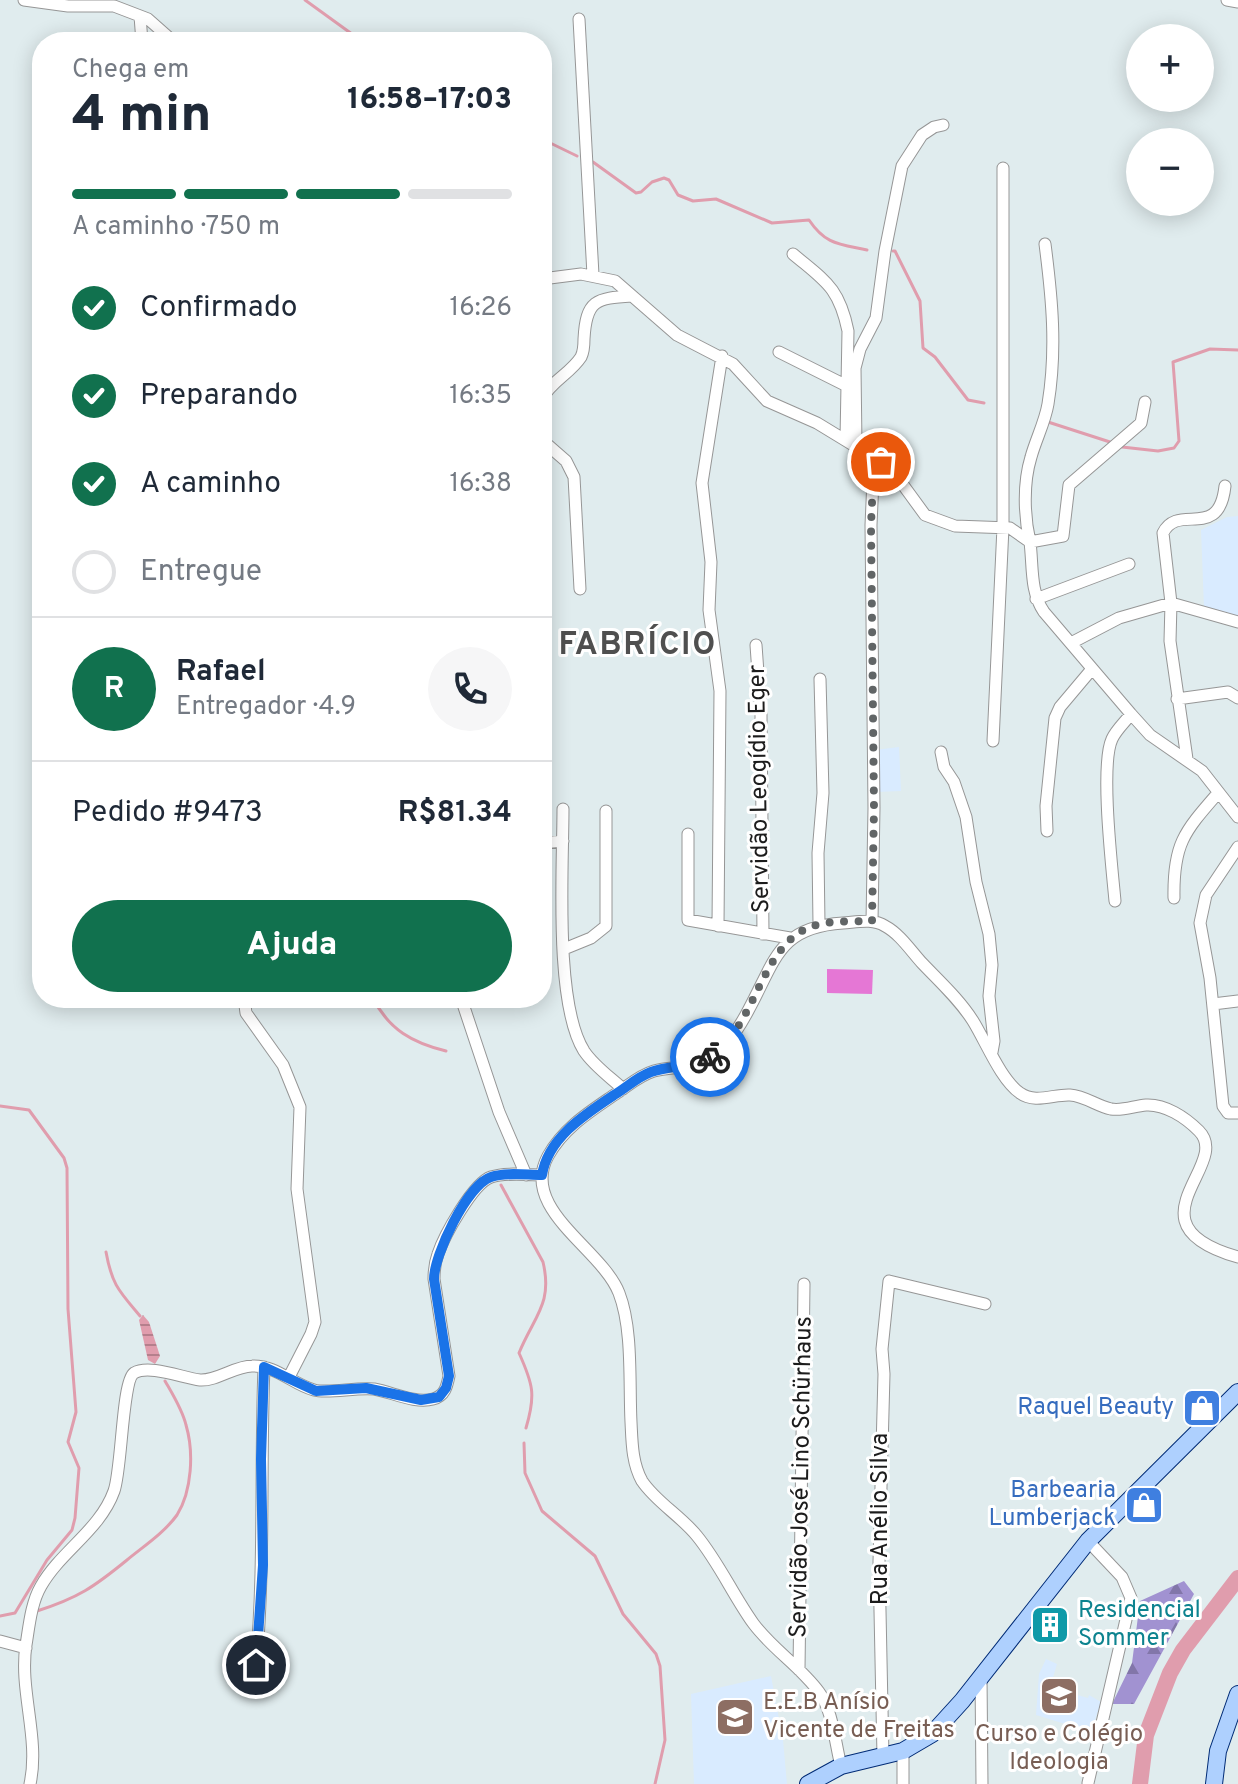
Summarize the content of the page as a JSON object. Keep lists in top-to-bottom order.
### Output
{
  "streets": {
    "street": ["Servidão Leogídio Eger", "Servidão José Lino Schürhaus", "Rua Anélio Silva"]
  },
  "districts": ["FABRÍCIO"],
  "places": {
    "shop": ["Raquel Beauty", "Barbearia Lumberjack"],
    "building": ["Residencial Sommer"],
    "school or university": ["Curso e Colégio Ideologia", "E.E.B Anísio Vicente de Freitas"]
  },
  "page": {
    "map_buttons": ["+", "−"],
    "heading": ["4 min", "Chega em", "16:58–17:03"],
    "panel": [
      "Rafael",
      "Entregador · 4.9",
      "Pedido #9473",
      "R$81.34"
    ],
    "bar": "A caminho · 750 m",
    "list": [
      ["Confirmado", "16:26"],
      ["Preparando", "16:35"],
      ["A caminho", "16:38"],
      "Entregue"
    ],
    "round": "R",
    "buttons": "Ajuda"
  }
}
